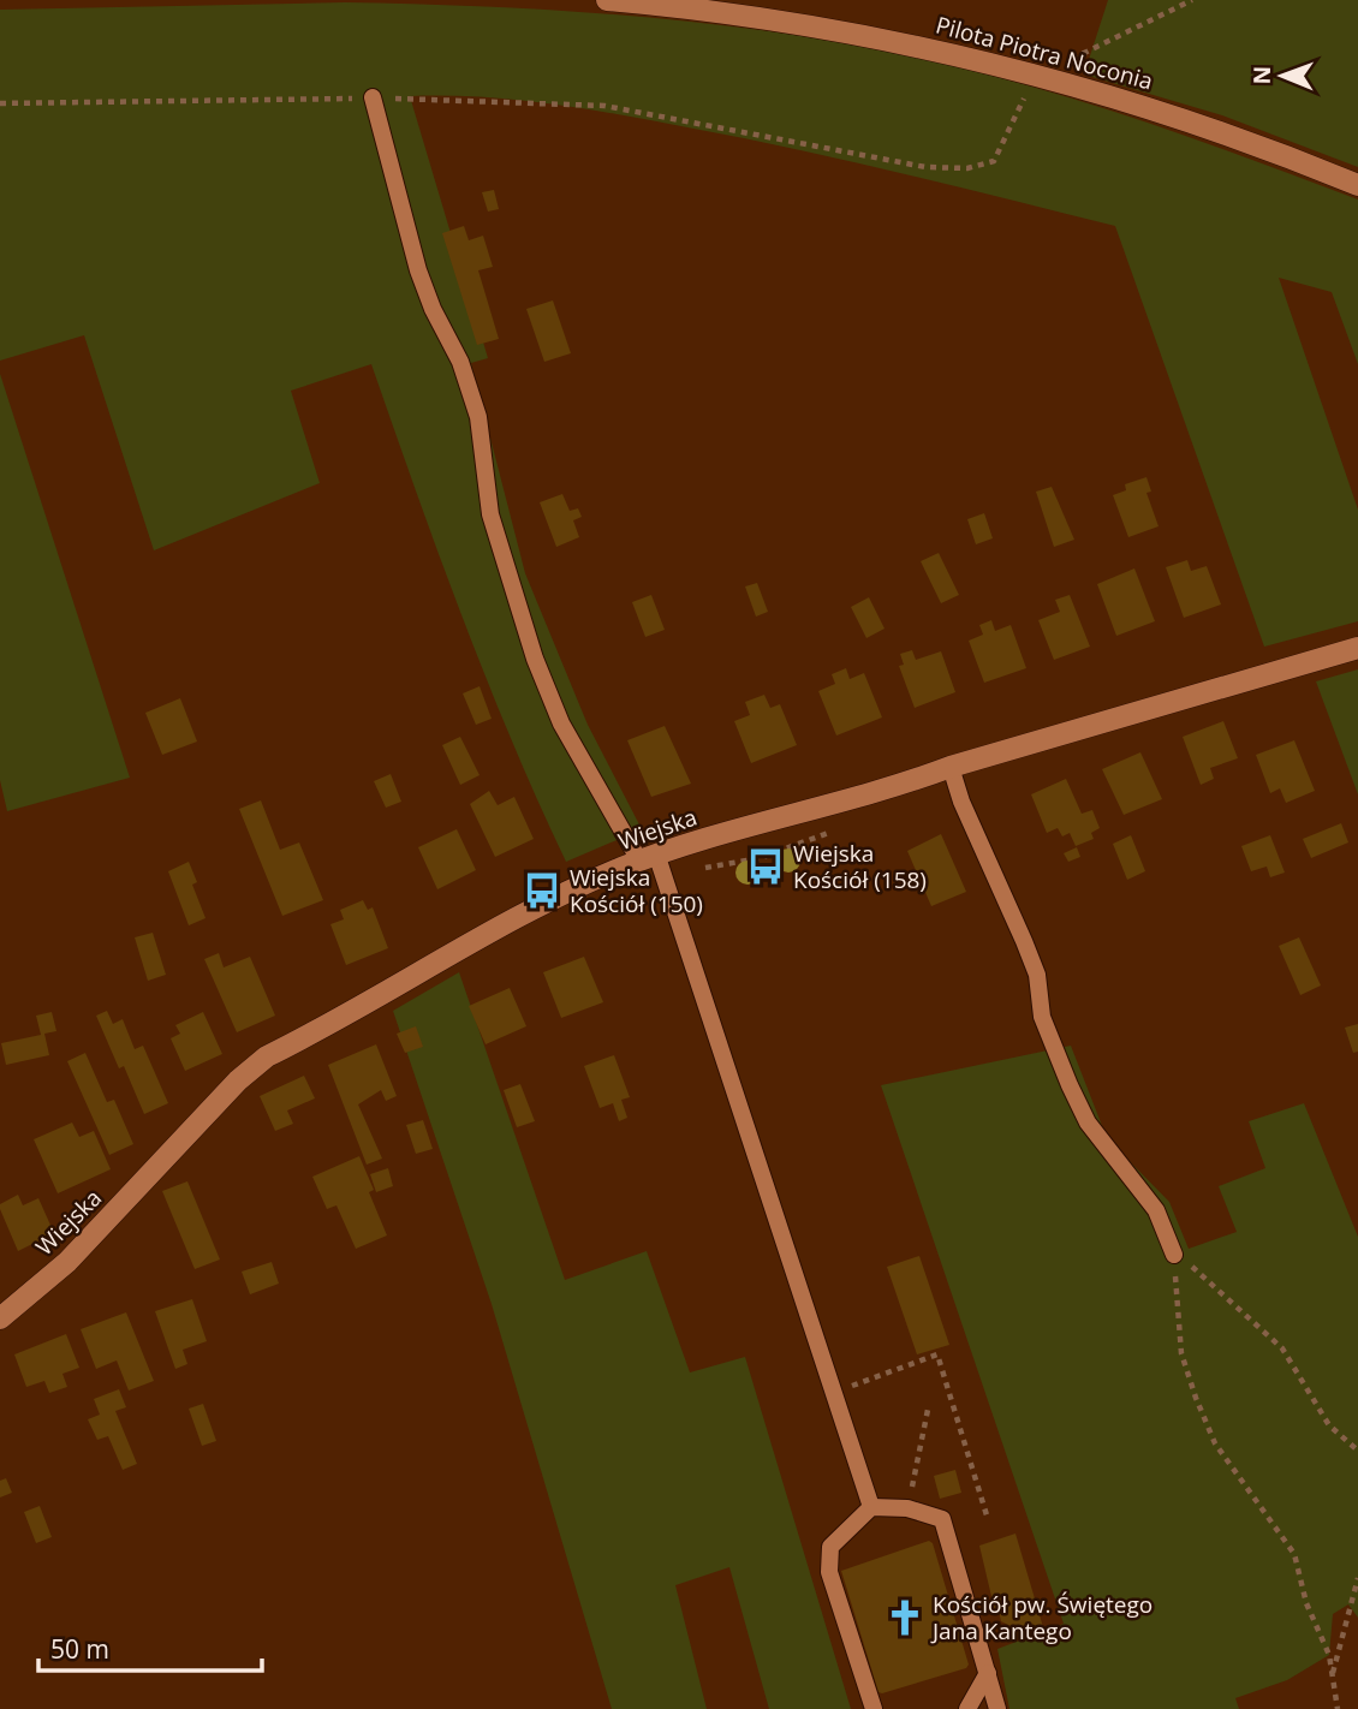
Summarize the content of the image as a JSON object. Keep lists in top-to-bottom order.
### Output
{
  "streets": {
    "street": ["Pilota Piotra Noconia", "Wiejska"]
  },
  "places": {
    "bus stop": ["Wiejska Kościół (158)", "Wiejska Kościół (150)"],
    "church": ["Kościół pw. Świętego Jana Kantego"]
  },
  "scale_bar": "50 m",
  "north": "left"
}
